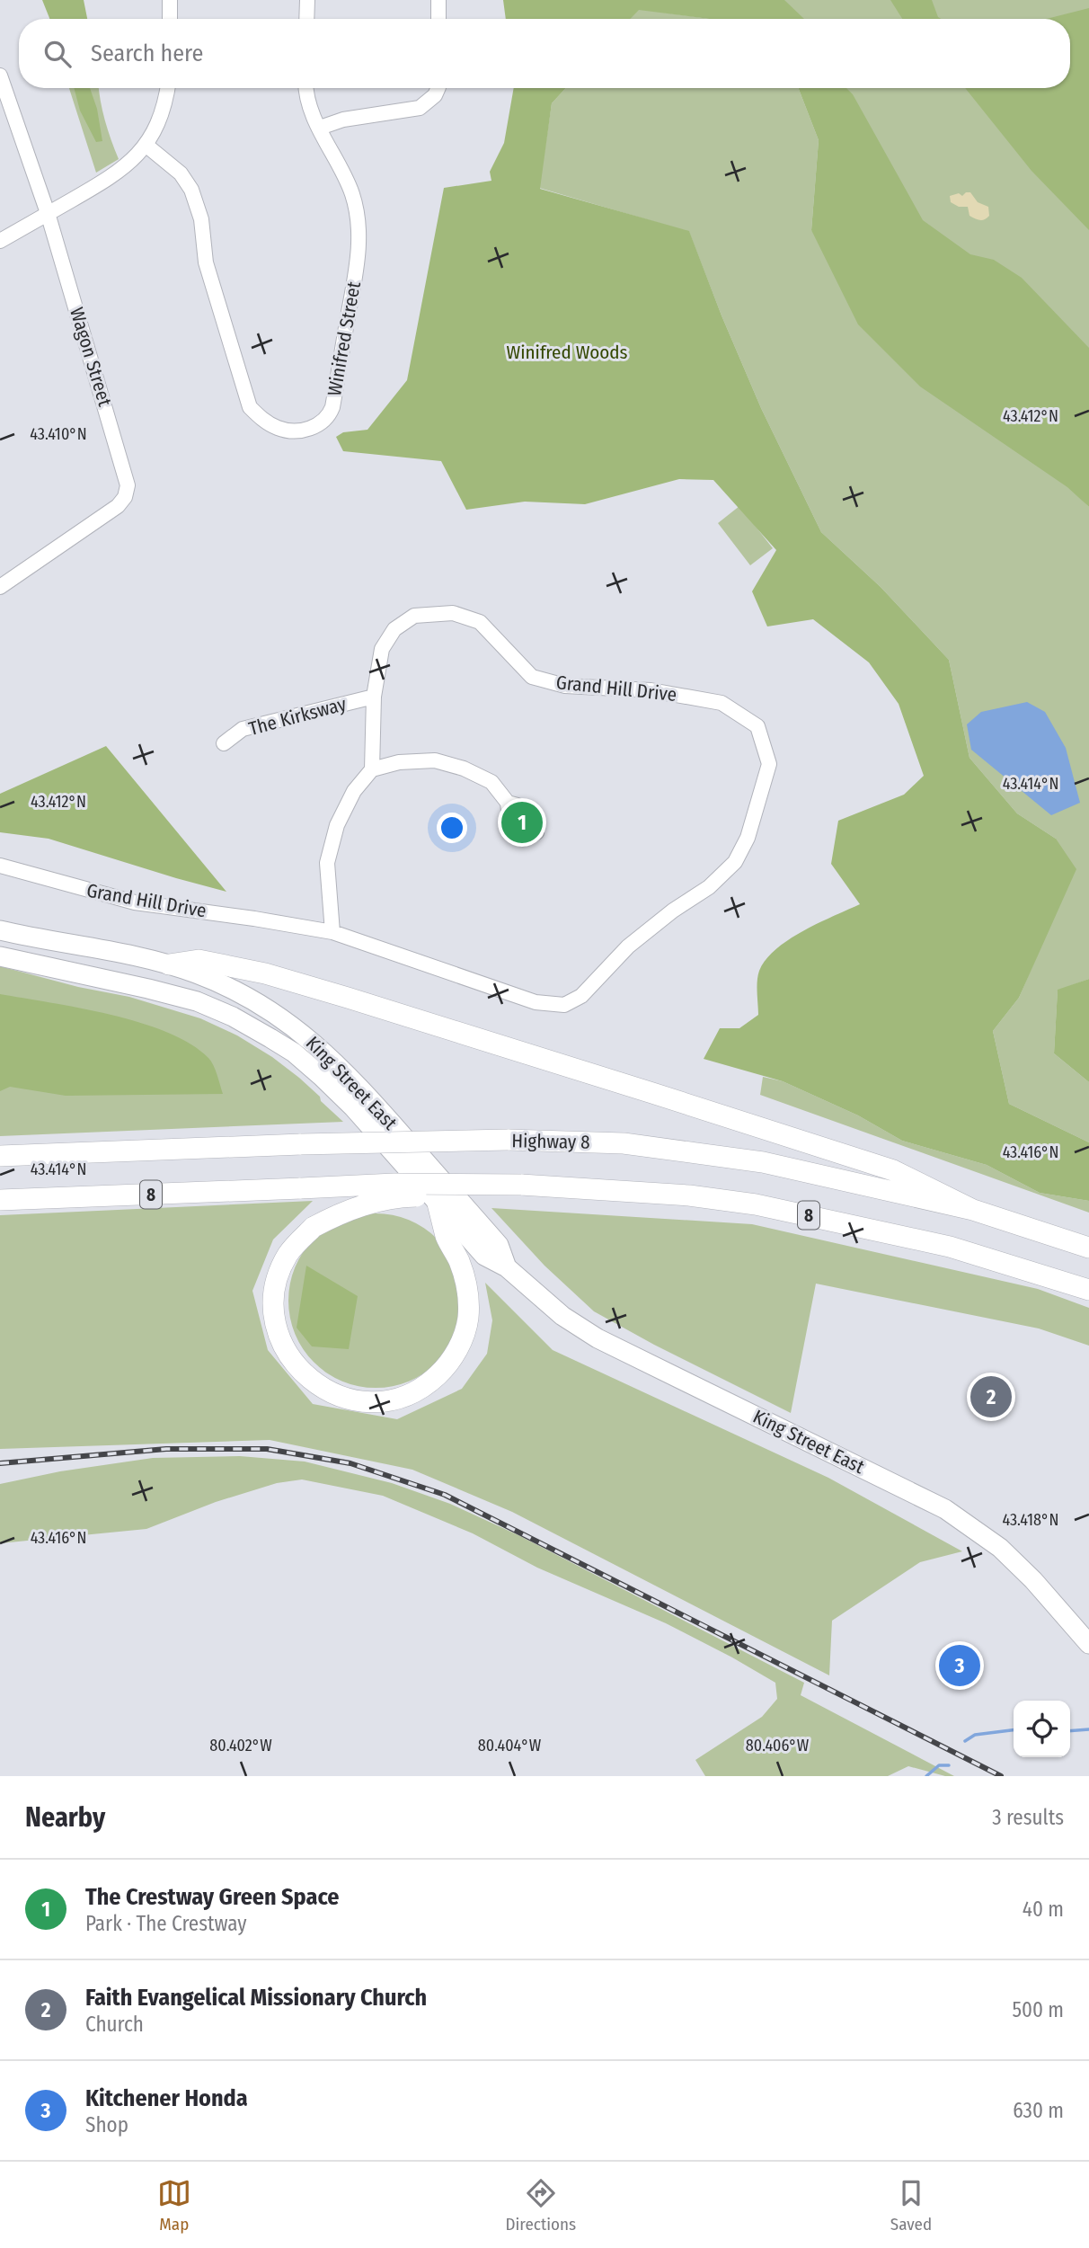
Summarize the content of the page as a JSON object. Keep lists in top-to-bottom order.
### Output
{
  "streets": {
    "highway": ["Highway 8", "8"],
    "main road": ["King Street East"],
    "street": [
      "Winifred Street",
      "Wagon Street",
      "Grand Hill Drive",
      "The Kirksway"
    ]
  },
  "crossings": [
    ["Grand Hill Drive", "The Kirksway"]
  ],
  "parks": ["Winifred Woods"],
  "page": {
    "search": "Search here",
    "pins": ["1", "2", "3"],
    "heading": ["Nearby", "3 results"],
    "list": [
      {
        "mark": "1",
        "name": "The Crestway Green Space",
        "note": "Park · The Crestway",
        "value": "40 m"
      },
      {
        "mark": "2",
        "name": "Faith Evangelical Missionary Church",
        "note": "Church",
        "value": "500 m"
      },
      {
        "mark": "3",
        "name": "Kitchener Honda",
        "note": "Shop",
        "value": "630 m"
      }
    ],
    "nav": ["Map", "Directions", "Saved"]
  },
  "coordinates": [
    "43.412°N",
    "43.410°N",
    "43.414°N",
    "43.416°N",
    "43.418°N",
    "80.402°W",
    "80.404°W",
    "80.406°W"
  ]
}
